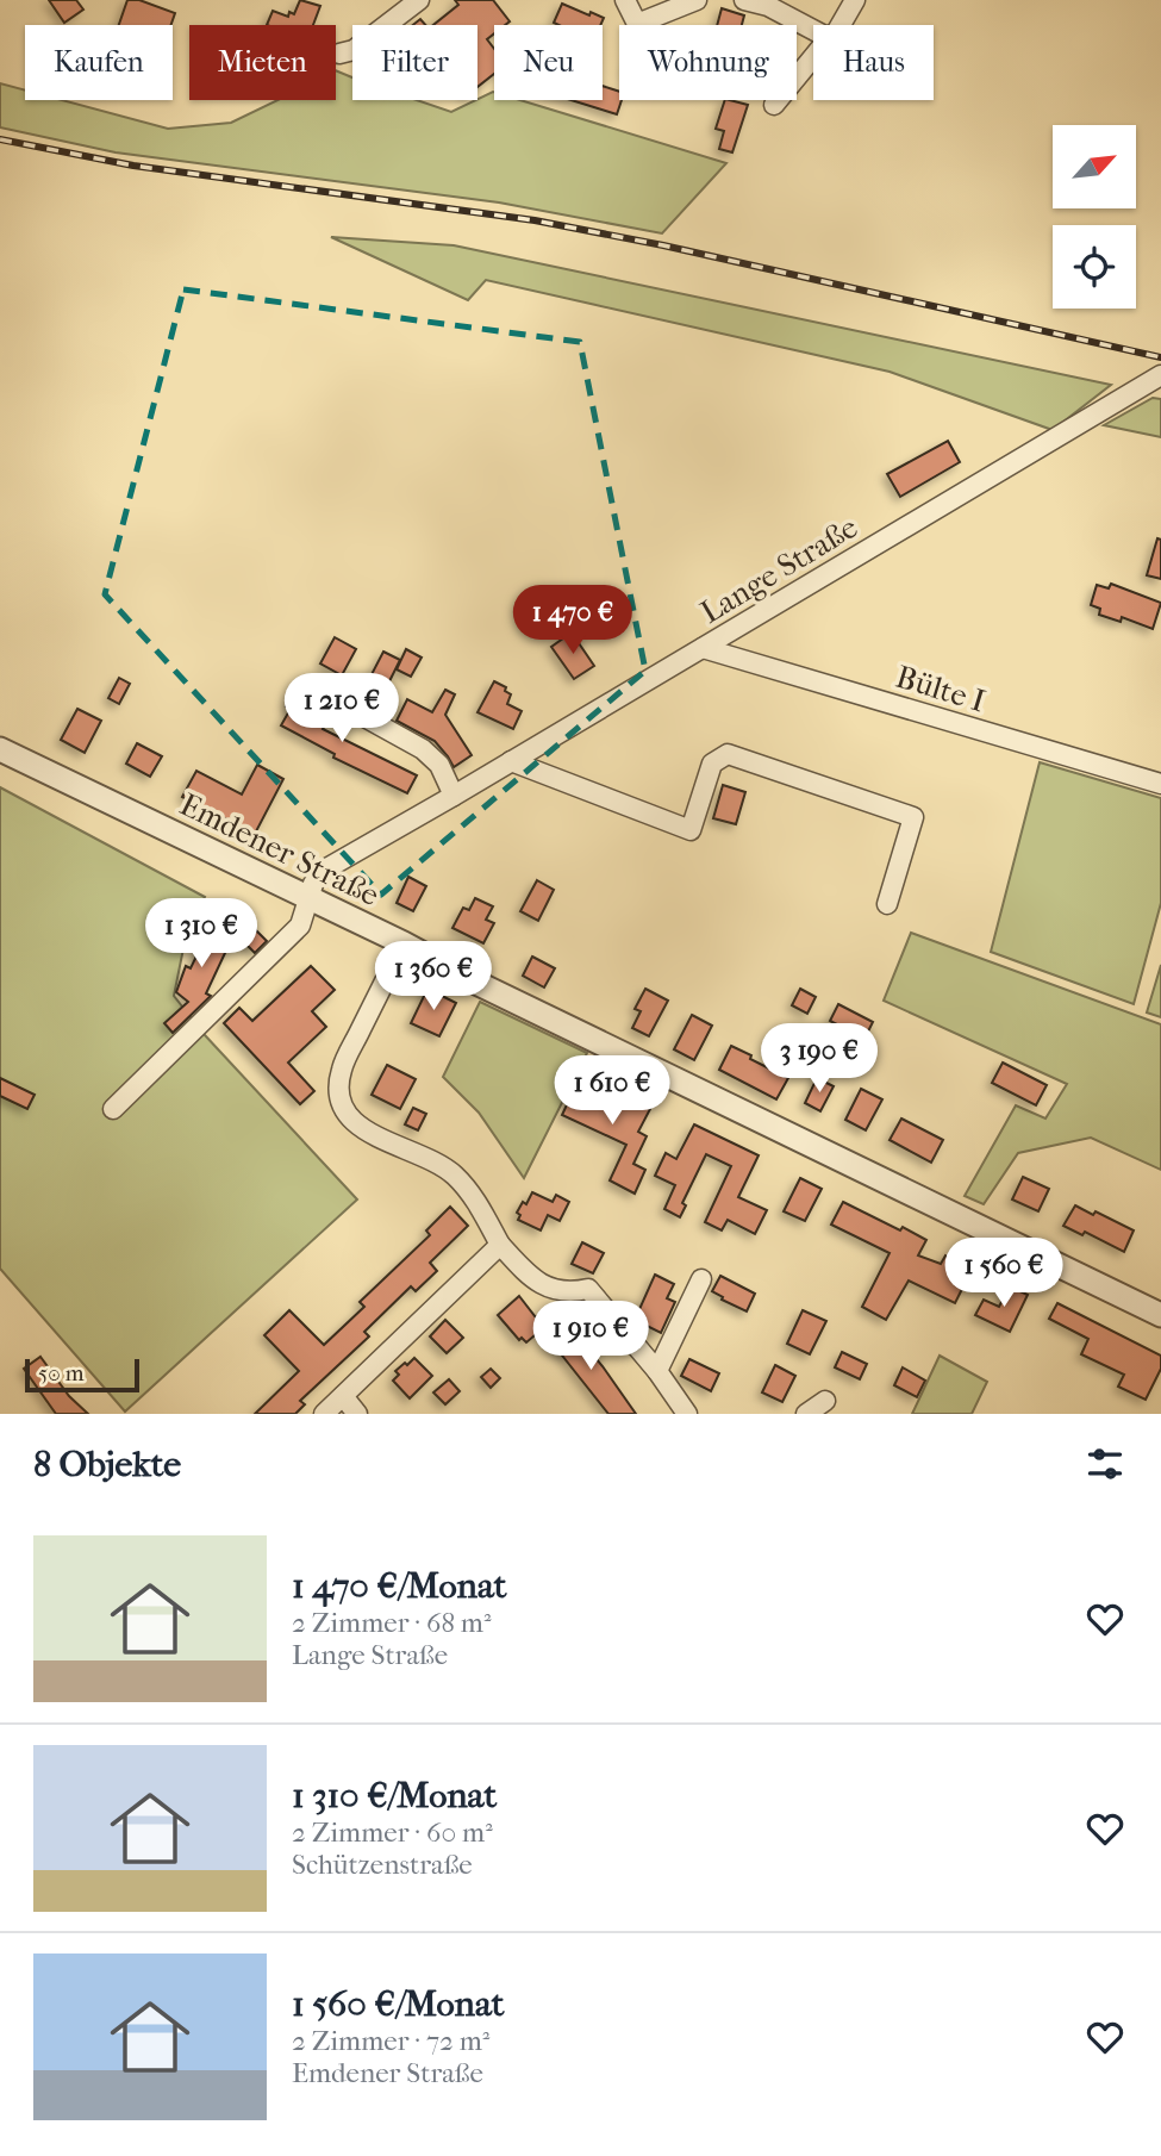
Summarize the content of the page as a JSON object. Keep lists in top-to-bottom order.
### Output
{
  "streets": {
    "street": ["Lange Straße", "Bülte I", "Emdener Straße"]
  },
  "crossings": [
    ["Lange Straße", "Bülte I"],
    ["Lange Straße", "Emdener Straße"]
  ],
  "scale_bar": "50 m",
  "north": "top right",
  "page": {
    "chip": [
      "Kaufen",
      "Mieten",
      "Filter",
      "Neu",
      "Wohnung",
      "Haus"
    ],
    "price": [
      "1 470 €",
      "1 210 €",
      "1 310 €",
      "1 360 €",
      "3 190 €",
      "1 610 €",
      "1 560 €",
      "1 910 €"
    ],
    "scale": "50 m",
    "heading": "8 Objekte",
    "list": [
      {
        "name": "1 470 €/Monat",
        "note": "2 Zimmer · 68 m² · Lange Straße"
      },
      {
        "name": "1 310 €/Monat",
        "note": "2 Zimmer · 60 m² · Schützenstraße"
      },
      {
        "name": "1 560 €/Monat",
        "note": "2 Zimmer · 72 m² · Emdener Straße"
      }
    ]
  }
}
